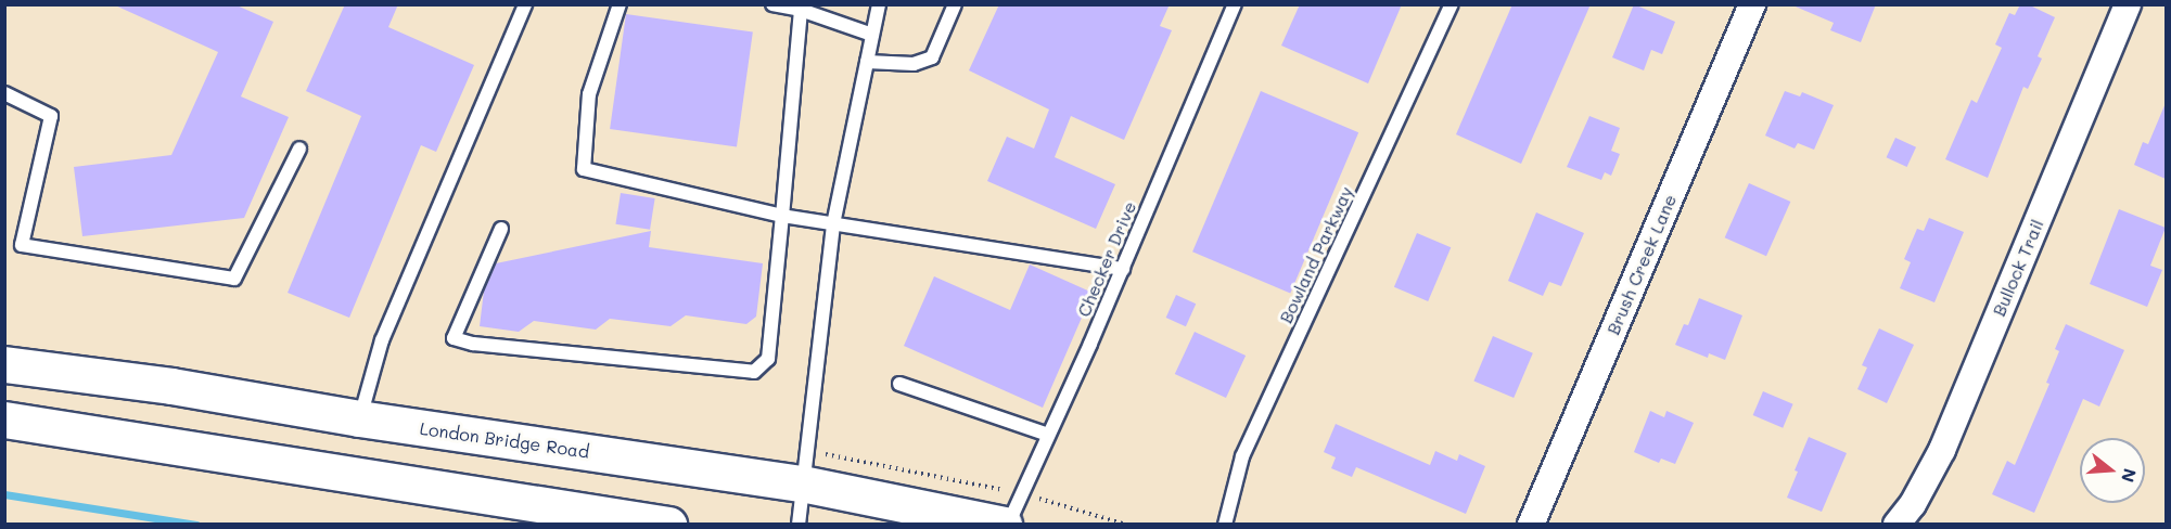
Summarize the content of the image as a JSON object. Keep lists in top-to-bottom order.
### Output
{
  "streets": {
    "main road": ["London Bridge Road"],
    "street": ["Brush Creek Lane", "Bullock Trail"],
    "lane": ["Bowland Parkway", "Checker Drive"]
  },
  "crossings": [
    ["Checker Drive", "London Bridge Road"]
  ],
  "north": "right"
}
